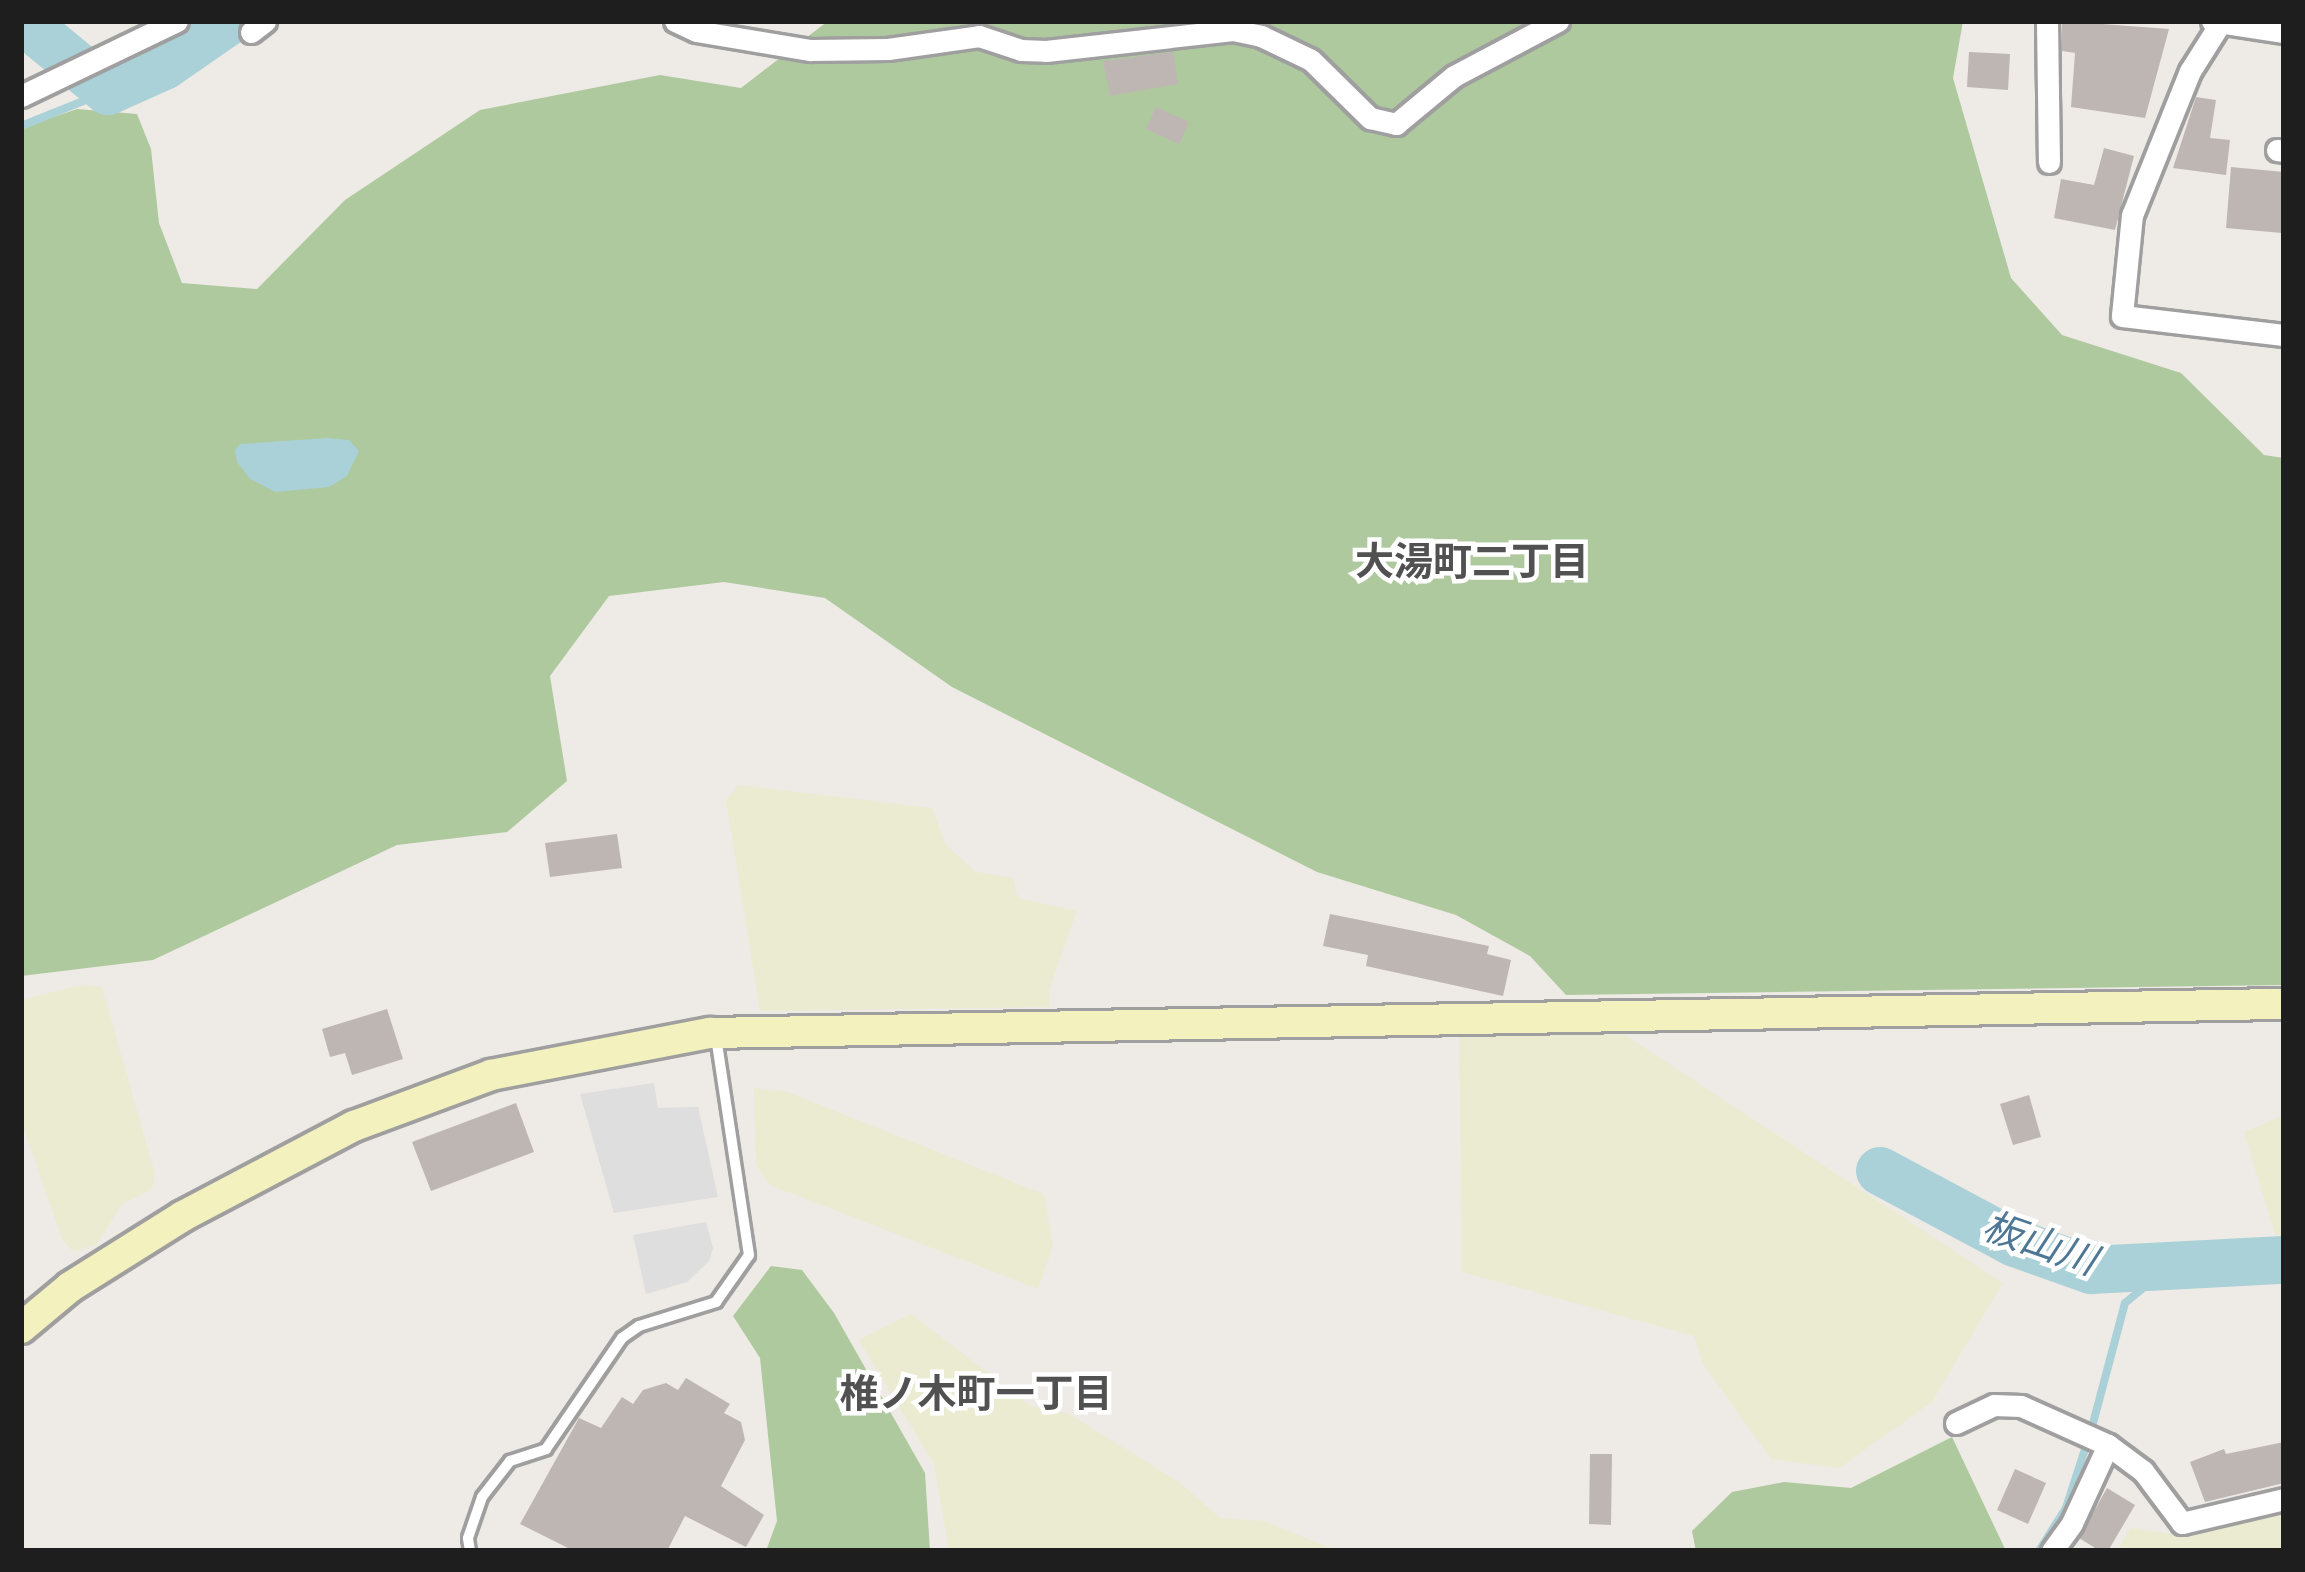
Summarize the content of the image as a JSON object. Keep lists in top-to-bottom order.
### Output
{
  "districts": ["大湯町二丁目", "椎ノ木町一丁目"],
  "water": ["板山川"]
}
